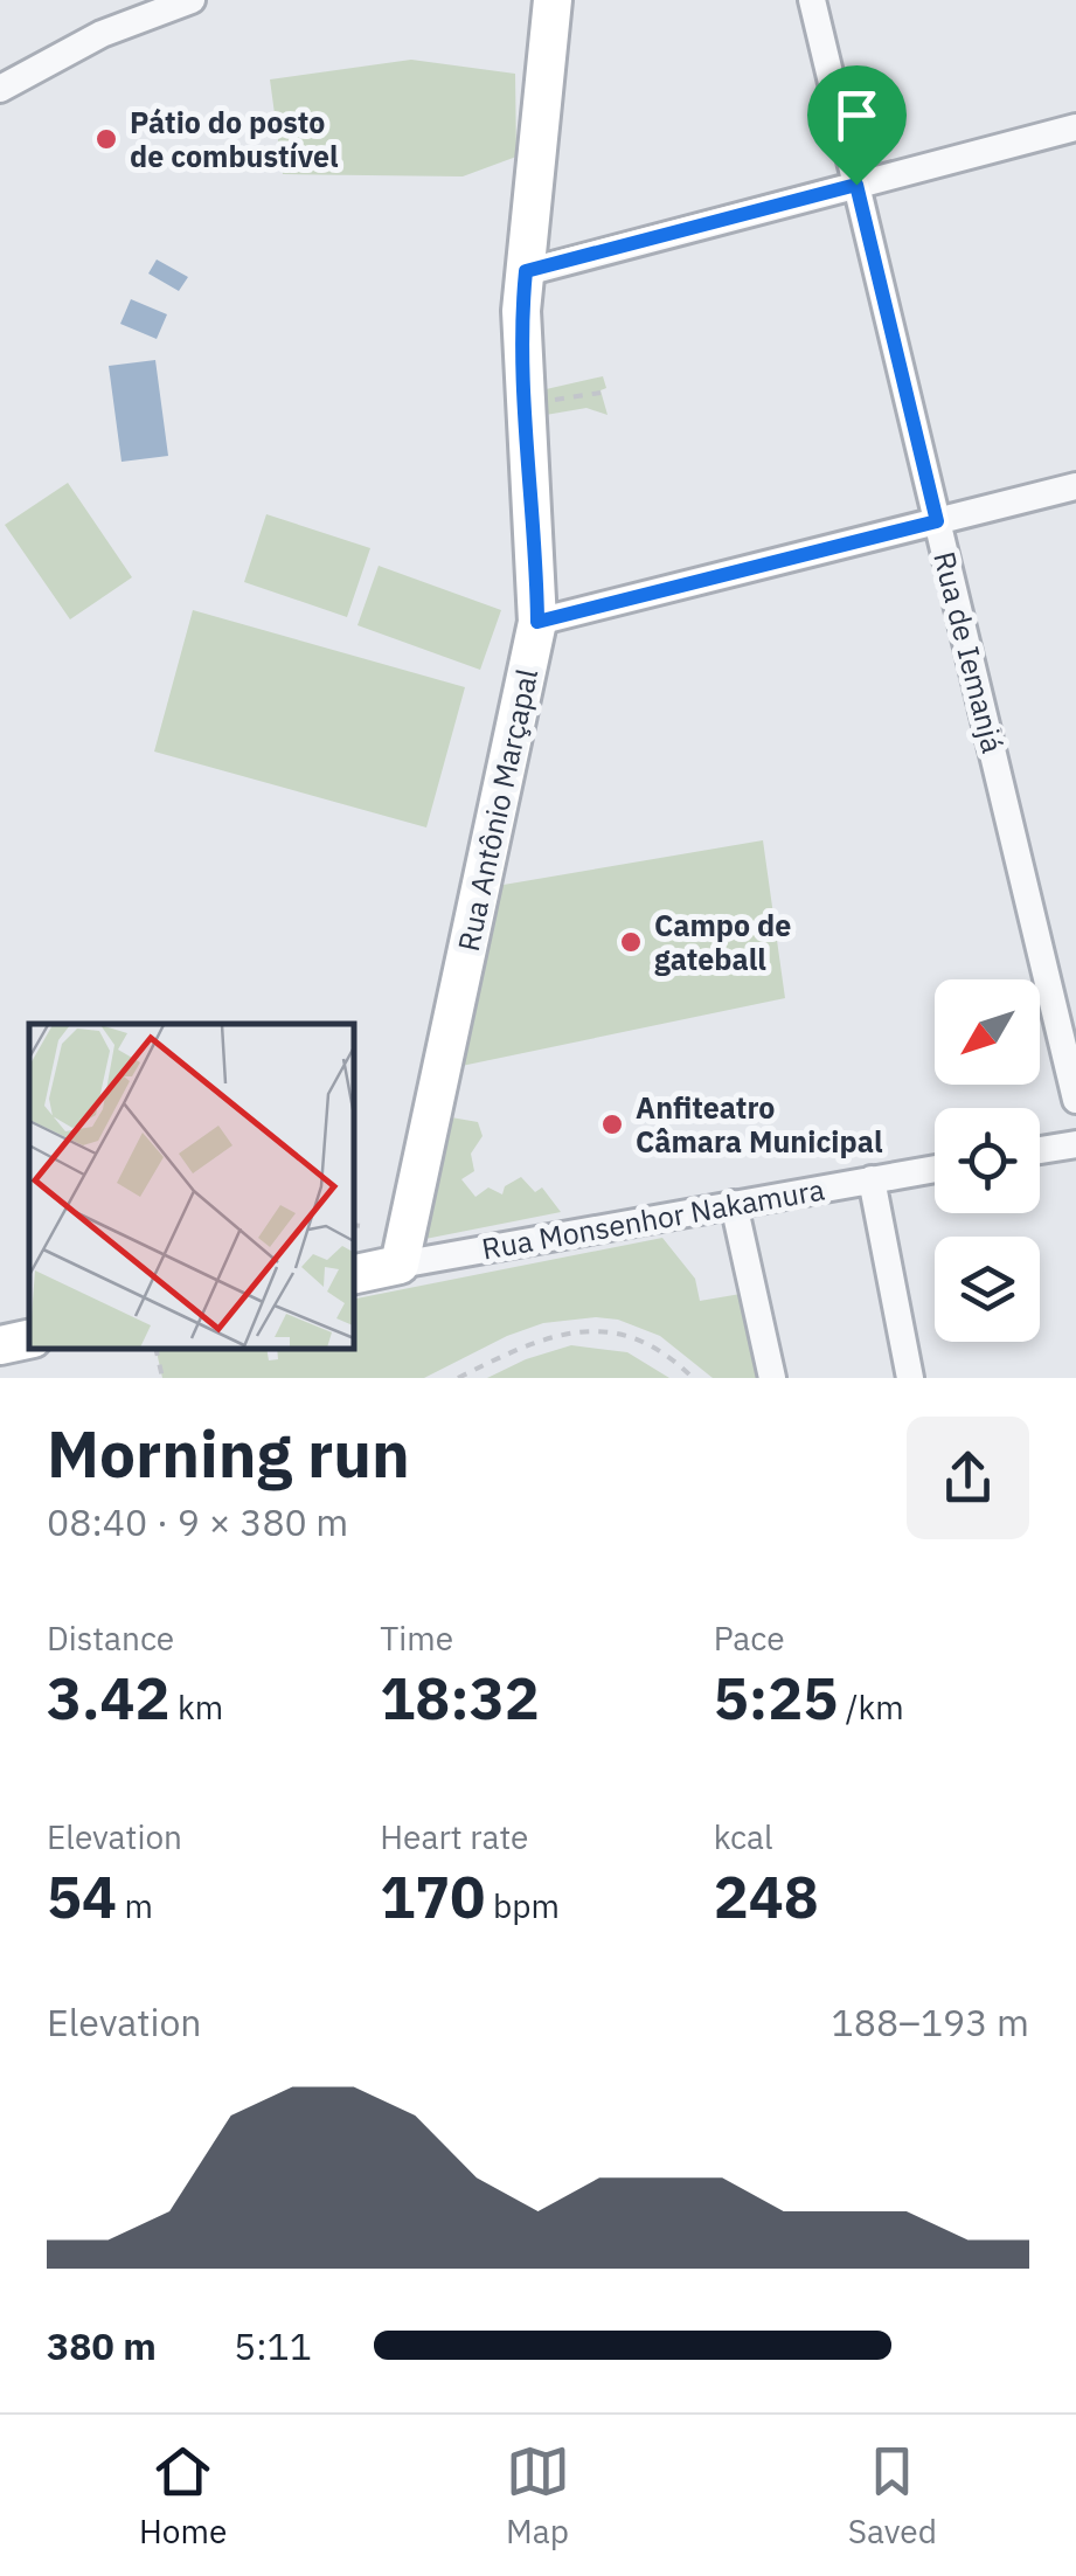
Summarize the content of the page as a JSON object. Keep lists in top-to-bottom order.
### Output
{
  "streets": {
    "main road": ["Rua Antônio Marçapal", "Rua Monsenhor Nakamura"],
    "street": ["Rua de Iemanjá"]
  },
  "crossings": [
    ["Rua Antônio Marçapal", "Rua Monsenhor Nakamura"]
  ],
  "places": ["Pátio do posto de combustível", "Campo de gateball", "Anfiteatro Câmara Municipal"],
  "north": "bottom left",
  "page": {
    "heading": ["Morning run", "08:40 · 9 × 380 m"],
    "stats": [
      ["Distance", "3.42 km"],
      ["Time", "18:32"],
      ["Pace", "5:25 /km"],
      ["Elevation", "54 m"],
      ["Heart rate", "170 bpm"],
      ["kcal", "248"]
    ],
    "chart": ["Elevation", "188–193 m"],
    "list": [
      {
        "name": "380 m",
        "note": "5:11"
      }
    ],
    "tabs": ["Home", "Map", "Saved"]
  }
}
